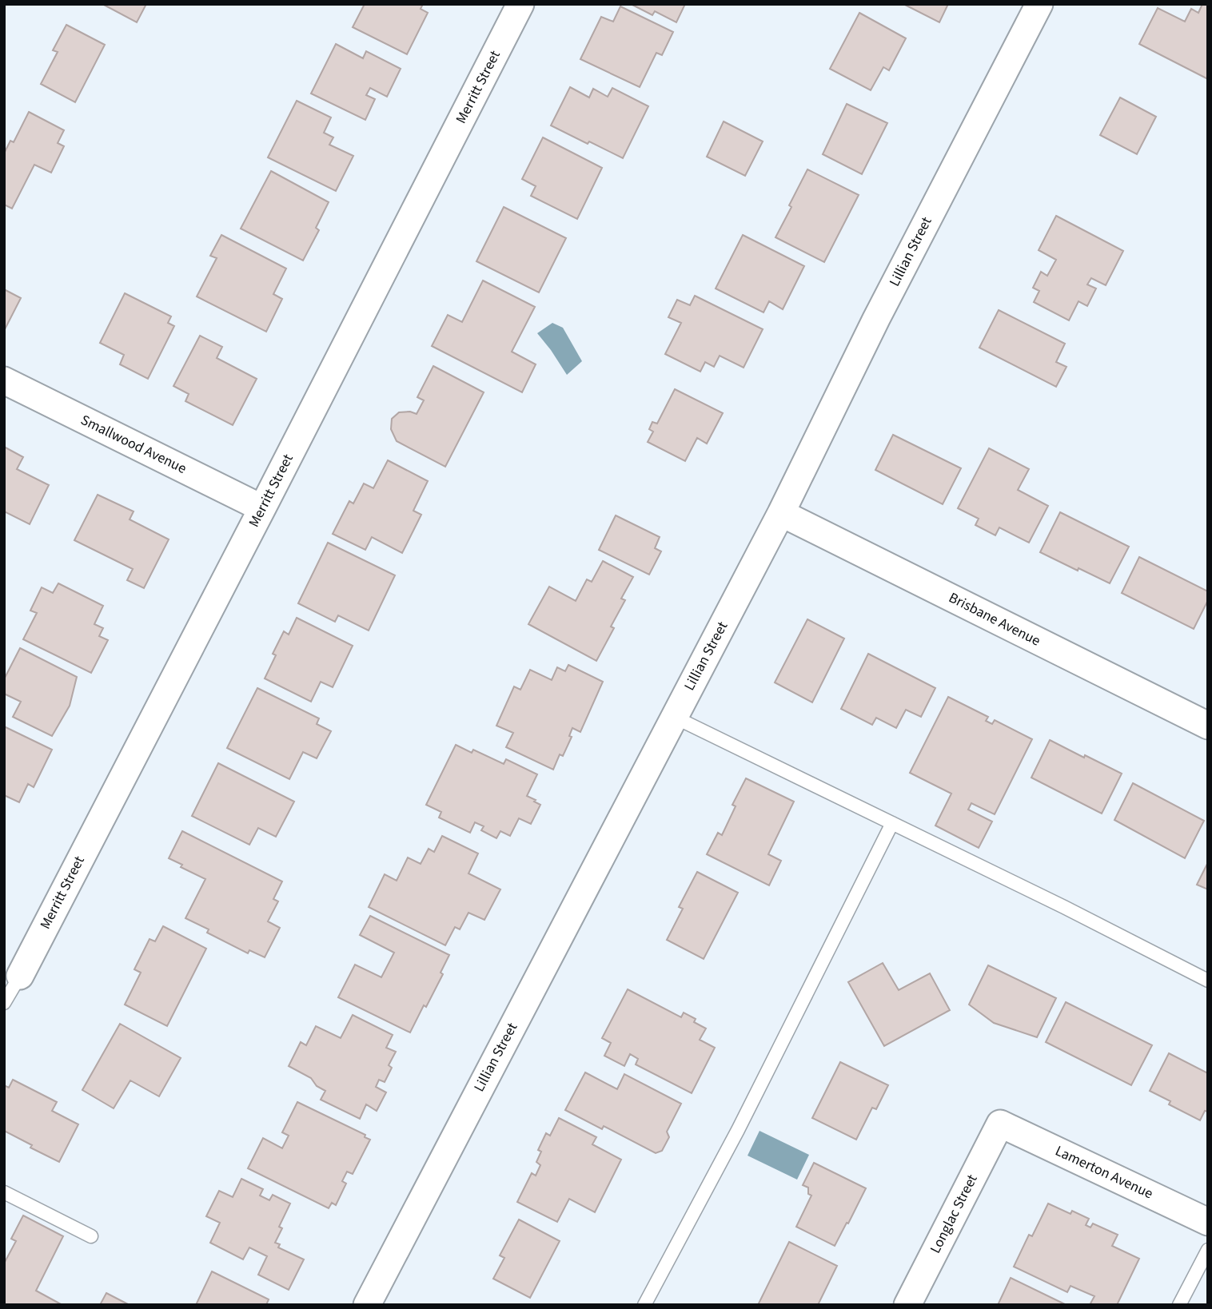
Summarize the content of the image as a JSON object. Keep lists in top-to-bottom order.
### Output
{
  "streets": {
    "street": [
      "Merritt Street",
      "Lillian Street",
      "Smallwood Avenue",
      "Brisbane Avenue",
      "Lamerton Avenue",
      "Longlac Street"
    ]
  },
  "crossings": [
    ["Merritt Street", "Smallwood Avenue"],
    ["Lillian Street", "Brisbane Avenue"],
    ["Lamerton Avenue", "Longlac Street"]
  ]
}
